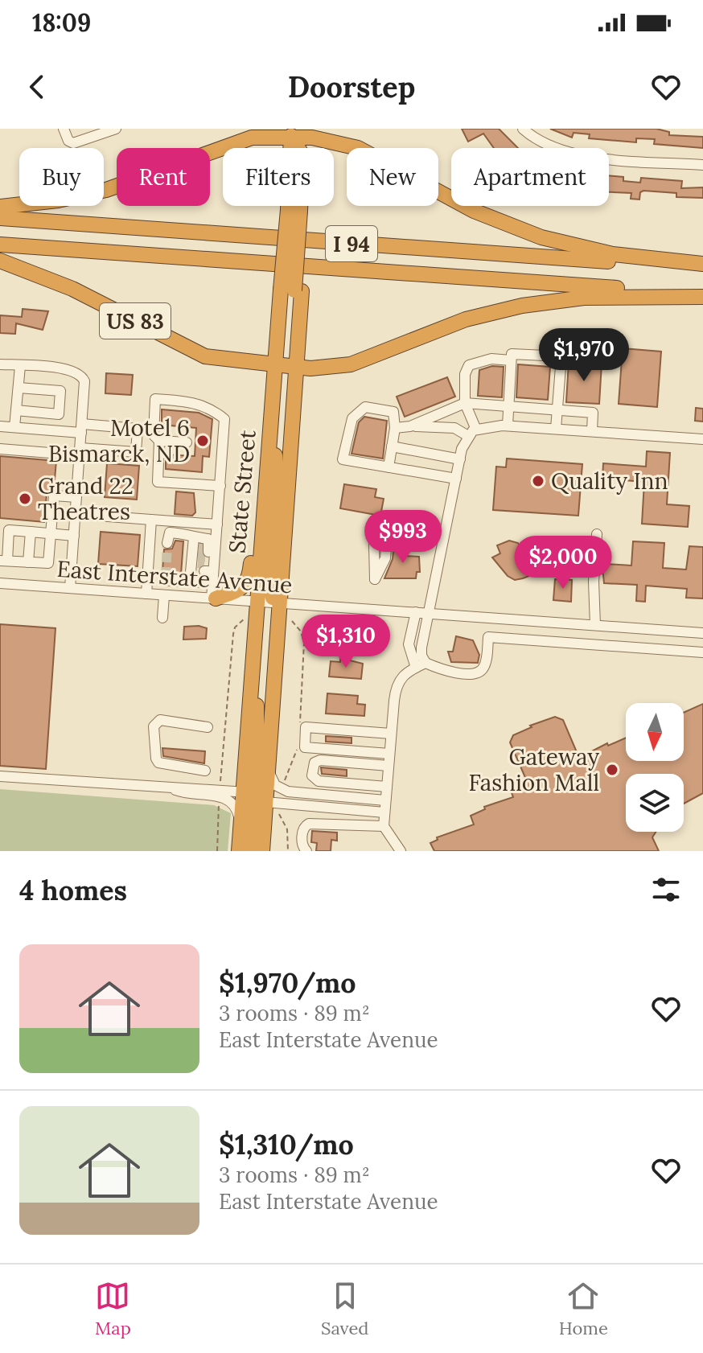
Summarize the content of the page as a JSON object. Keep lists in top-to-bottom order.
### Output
{
  "streets": {
    "highway": ["I 94", "US 83", "State Street"],
    "street": ["East Interstate Avenue"]
  },
  "crossings": [
    ["US 83", "State Street"],
    ["State Street", "East Interstate Avenue"]
  ],
  "places": [
    "Motel 6 Bismarck, ND",
    "Quality Inn",
    "Grand 22 Theatres",
    "Gateway Fashion Mall"
  ],
  "north": "bottom",
  "page": {
    "status": "18:09",
    "header": "Doorstep",
    "chip": [
      "Buy",
      "Rent",
      "Filters",
      "New",
      "Apartment"
    ],
    "price": [
      "$1,970",
      "$993",
      "$2,000",
      "$1,310"
    ],
    "heading": "4 homes",
    "list": [
      {
        "name": "$1,970/mo",
        "note": "3 rooms · 89 m² · East Interstate Avenue"
      },
      {
        "name": "$1,310/mo",
        "note": "3 rooms · 89 m² · East Interstate Avenue"
      }
    ],
    "tabs": ["Map", "Saved", "Home"]
  }
}
